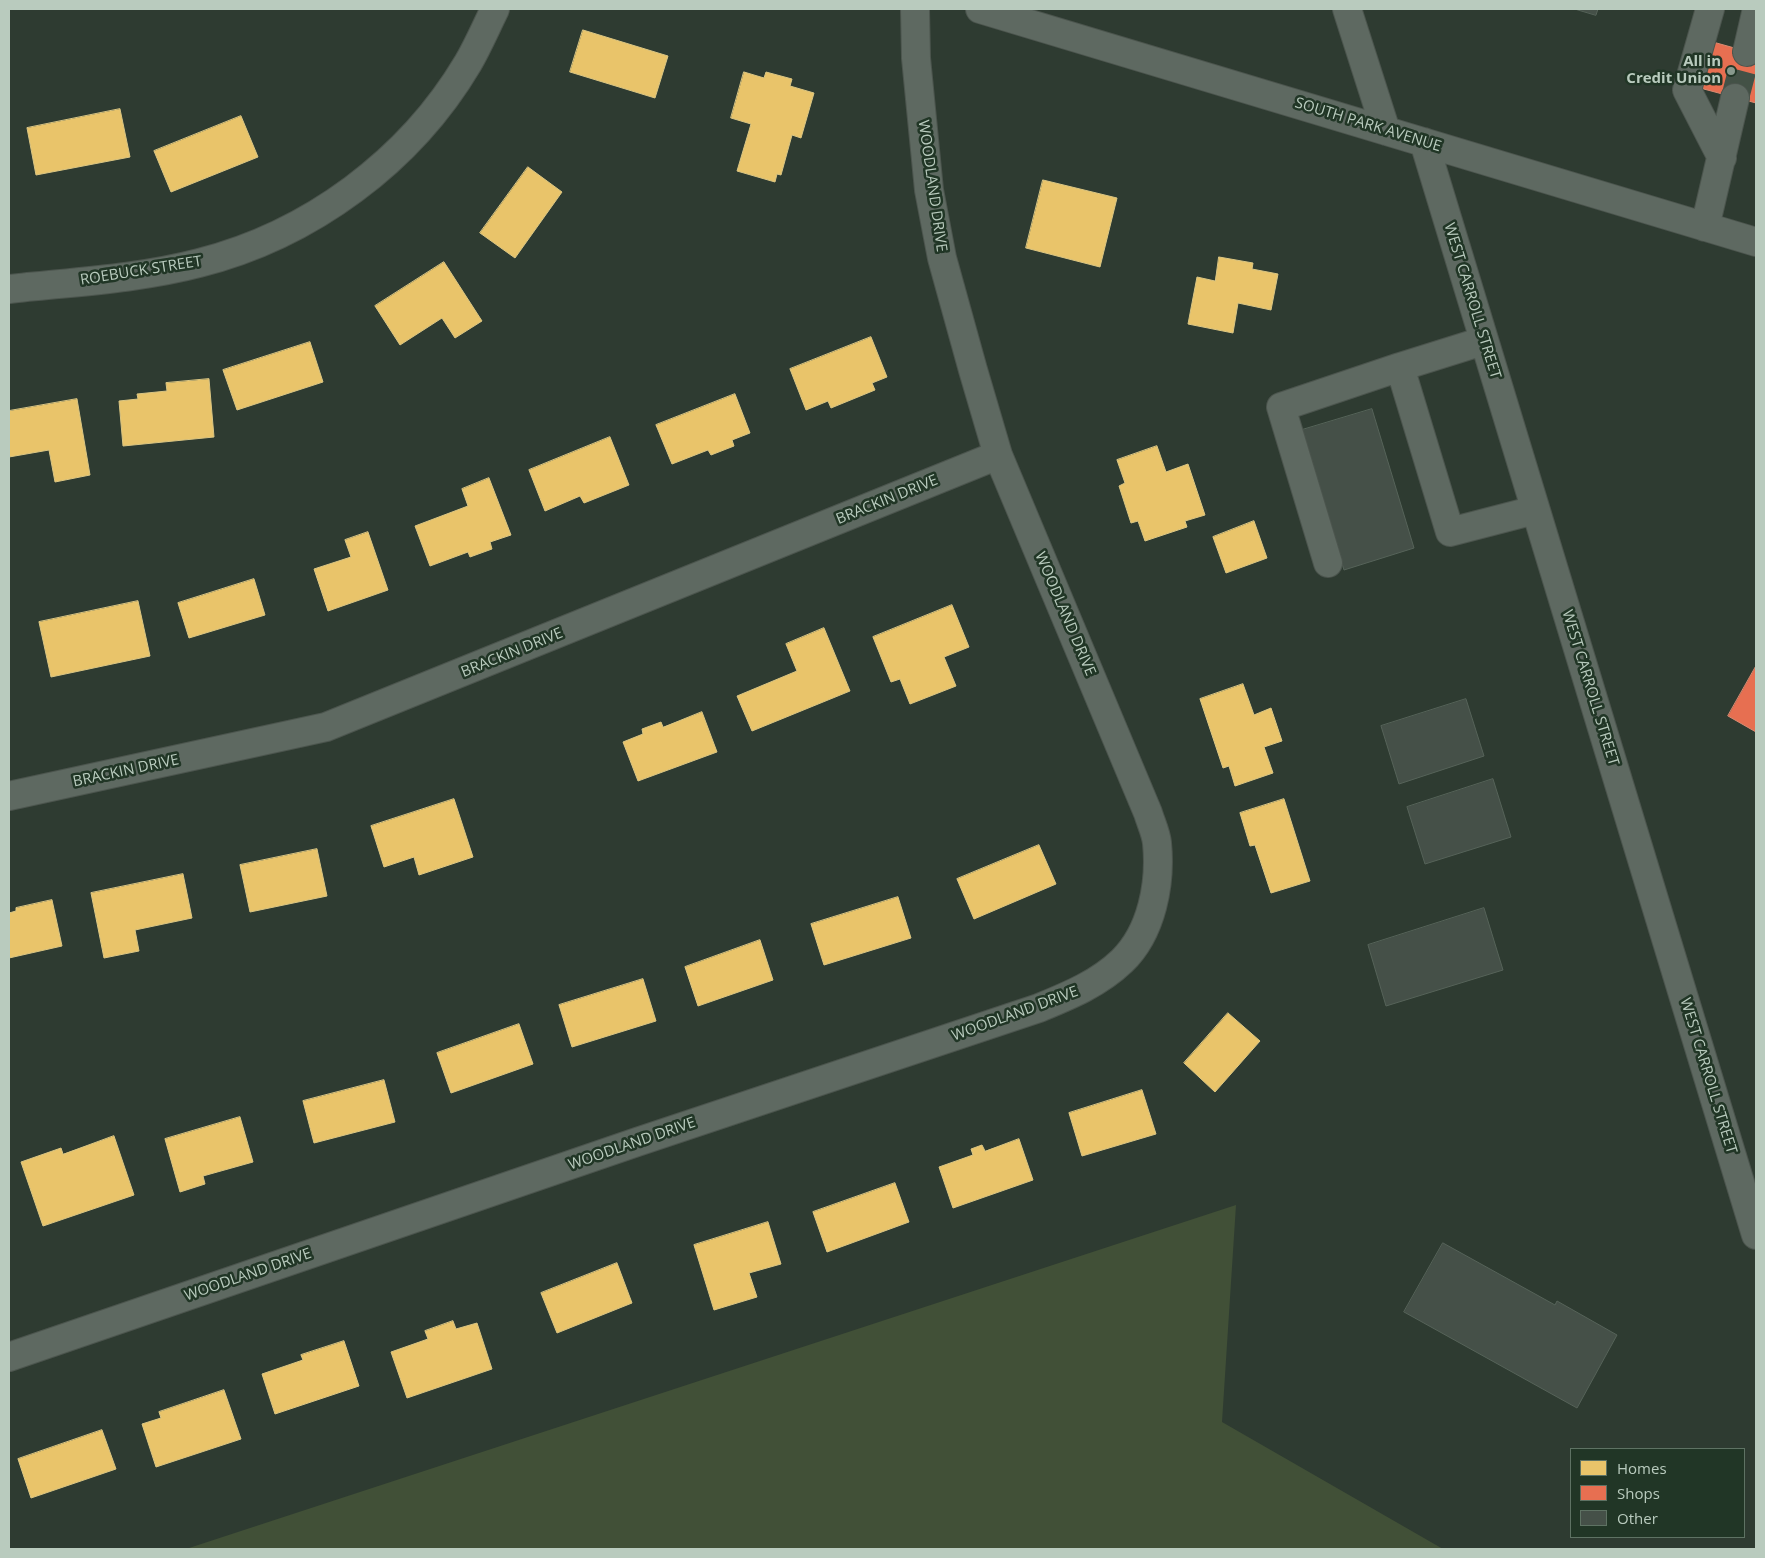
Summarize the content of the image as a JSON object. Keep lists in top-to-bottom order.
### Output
{
  "streets": {
    "street": [
      "SOUTH PARK AVENUE",
      "WOODLAND DRIVE",
      "ROEBUCK STREET",
      "WEST CARROLL STREET",
      "BRACKIN DRIVE"
    ]
  },
  "crossings": [
    ["SOUTH PARK AVENUE", "WEST CARROLL STREET"],
    ["WOODLAND DRIVE", "BRACKIN DRIVE"]
  ],
  "places": ["All in Credit Union"],
  "legend": ["Homes", "Shops", "Other"]
}
